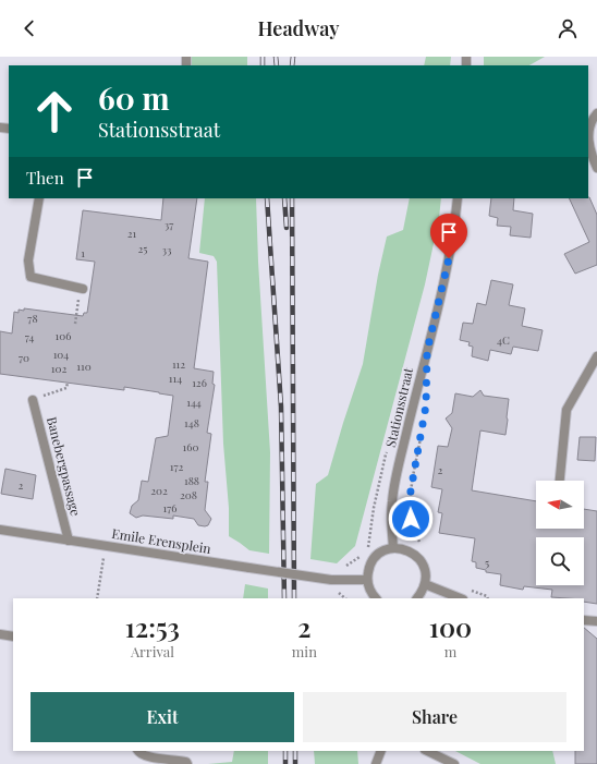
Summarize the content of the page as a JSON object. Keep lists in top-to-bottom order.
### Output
{
  "streets": {
    "street": ["Stationsstraat", "Banebergpassage", "Emile Erensplein"]
  },
  "crossings": [
    ["Banebergpassage", "Emile Erensplein"]
  ],
  "house_numbers": [
    "37",
    "21",
    "25",
    "33",
    "1",
    "78",
    "106",
    "74",
    "4C",
    "104",
    "70",
    "112",
    "110",
    "102",
    "114",
    "126",
    "144",
    "148",
    "160",
    "172",
    "2",
    "188",
    "2",
    "202",
    "208",
    "176",
    "5"
  ],
  "north": "left",
  "page": {
    "header": "Headway",
    "turn": ["60 m", "Stationsstraat"],
    "then": "Then",
    "eta": [
      "12:53",
      "Arrival",
      "2",
      "min",
      "100",
      "m"
    ],
    "buttons": ["Exit", "Share"]
  }
}
